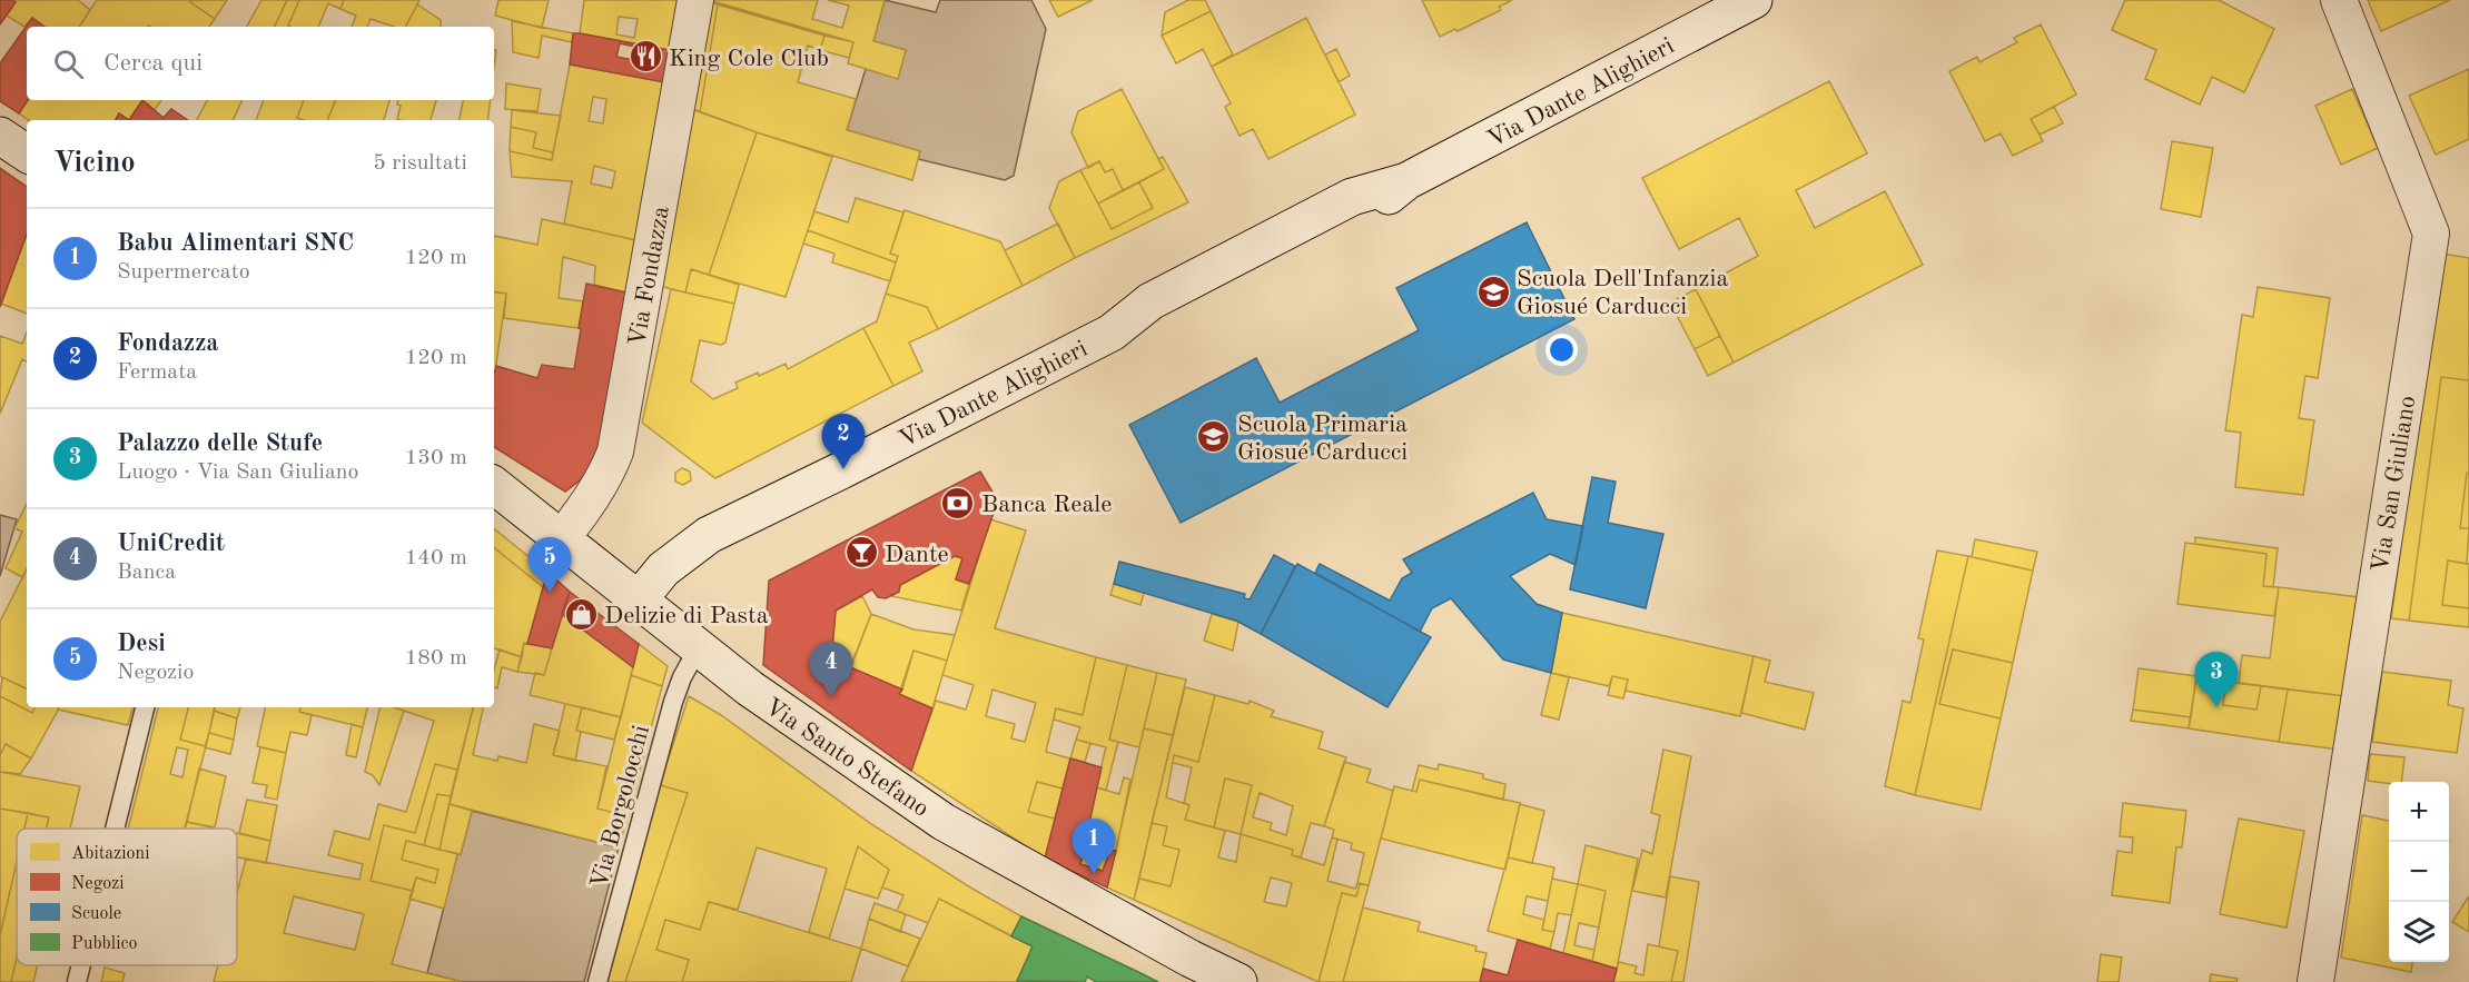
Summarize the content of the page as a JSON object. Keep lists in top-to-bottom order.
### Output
{
  "streets": {
    "street": [
      "Via Dante Alighieri",
      "Via Fondazza",
      "Via San Giuliano",
      "Via Santo Stefano"
    ],
    "lane": ["Via Borgolocchi"]
  },
  "crossings": [
    ["Via Dante Alighieri", "Via Santo Stefano"],
    ["Via Fondazza", "Via Santo Stefano"],
    ["Via Santo Stefano", "Via Borgolocchi"]
  ],
  "places": {
    "restaurant": ["King Cole Club"],
    "school or university": ["Scuola Dell'Infanzia Giosué Carducci", "Scuola Primaria Giosué Carducci"],
    "bank": ["Banca Reale"],
    "bar": ["Dante"],
    "shop": ["Delizie di Pasta"]
  },
  "legend": [
    "Abitazioni",
    "Negozi",
    "Scuole",
    "Pubblico"
  ],
  "page": {
    "search": "Cerca qui",
    "heading": ["Vicino", "5 risultati"],
    "list": [
      {
        "mark": "1",
        "name": "Babu Alimentari SNC",
        "note": "Supermercato",
        "value": "120 m"
      },
      {
        "mark": "2",
        "name": "Fondazza",
        "note": "Fermata",
        "value": "120 m"
      },
      {
        "mark": "3",
        "name": "Palazzo delle Stufe",
        "note": "Luogo · Via San Giuliano",
        "value": "130 m"
      },
      {
        "mark": "4",
        "name": "UniCredit",
        "note": "Banca",
        "value": "140 m"
      },
      {
        "mark": "5",
        "name": "Desi",
        "note": "Negozio",
        "value": "180 m"
      }
    ],
    "pins": [
      "2",
      "5",
      "4",
      "3",
      "1"
    ],
    "map_buttons": ["+", "−"]
  }
}
